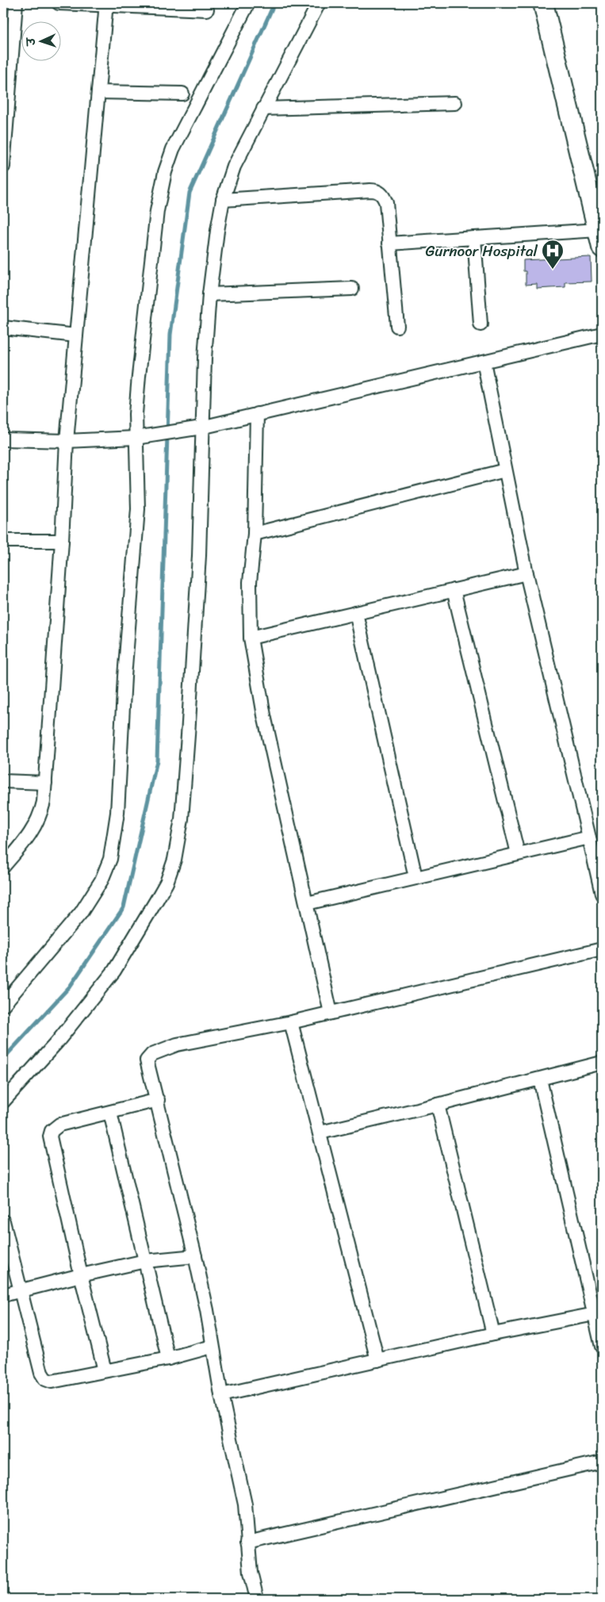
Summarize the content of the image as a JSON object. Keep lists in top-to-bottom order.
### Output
{
  "places": {
    "hospital": ["Gurnoor Hospital"]
  },
  "north": "left"
}
